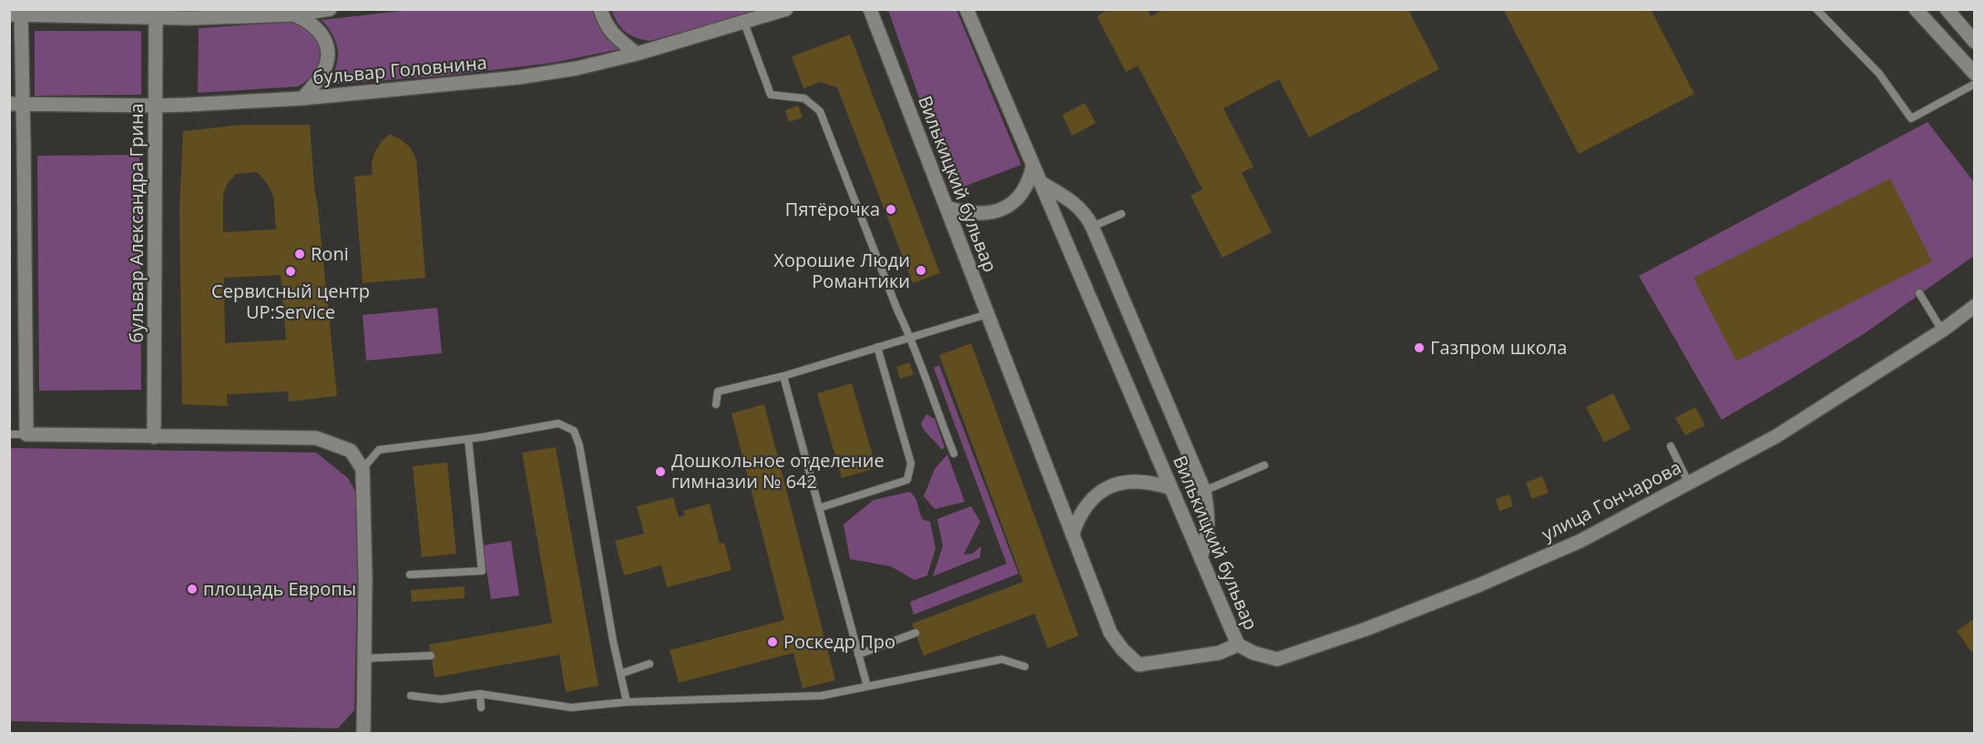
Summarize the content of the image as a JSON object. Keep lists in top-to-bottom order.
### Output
{
  "streets": {
    "street": [
      "бульвар Головнина",
      "Вилькицкий бульвар",
      "бульвар Александра Грина",
      "улица Гончарова"
    ]
  },
  "crossings": [
    ["бульвар Головнина", "бульвар Александра Грина"],
    ["Вилькицкий бульвар", "улица Гончарова"]
  ],
  "places": [
    "Пятёрочка",
    "Roni",
    "Хорошие Люди Романтики",
    "Сервисный центр UP:Service",
    "Газпром школа",
    "Дошкольное отделение гимназии № 642",
    "площадь Европы",
    "Роскедр Про"
  ]
}
